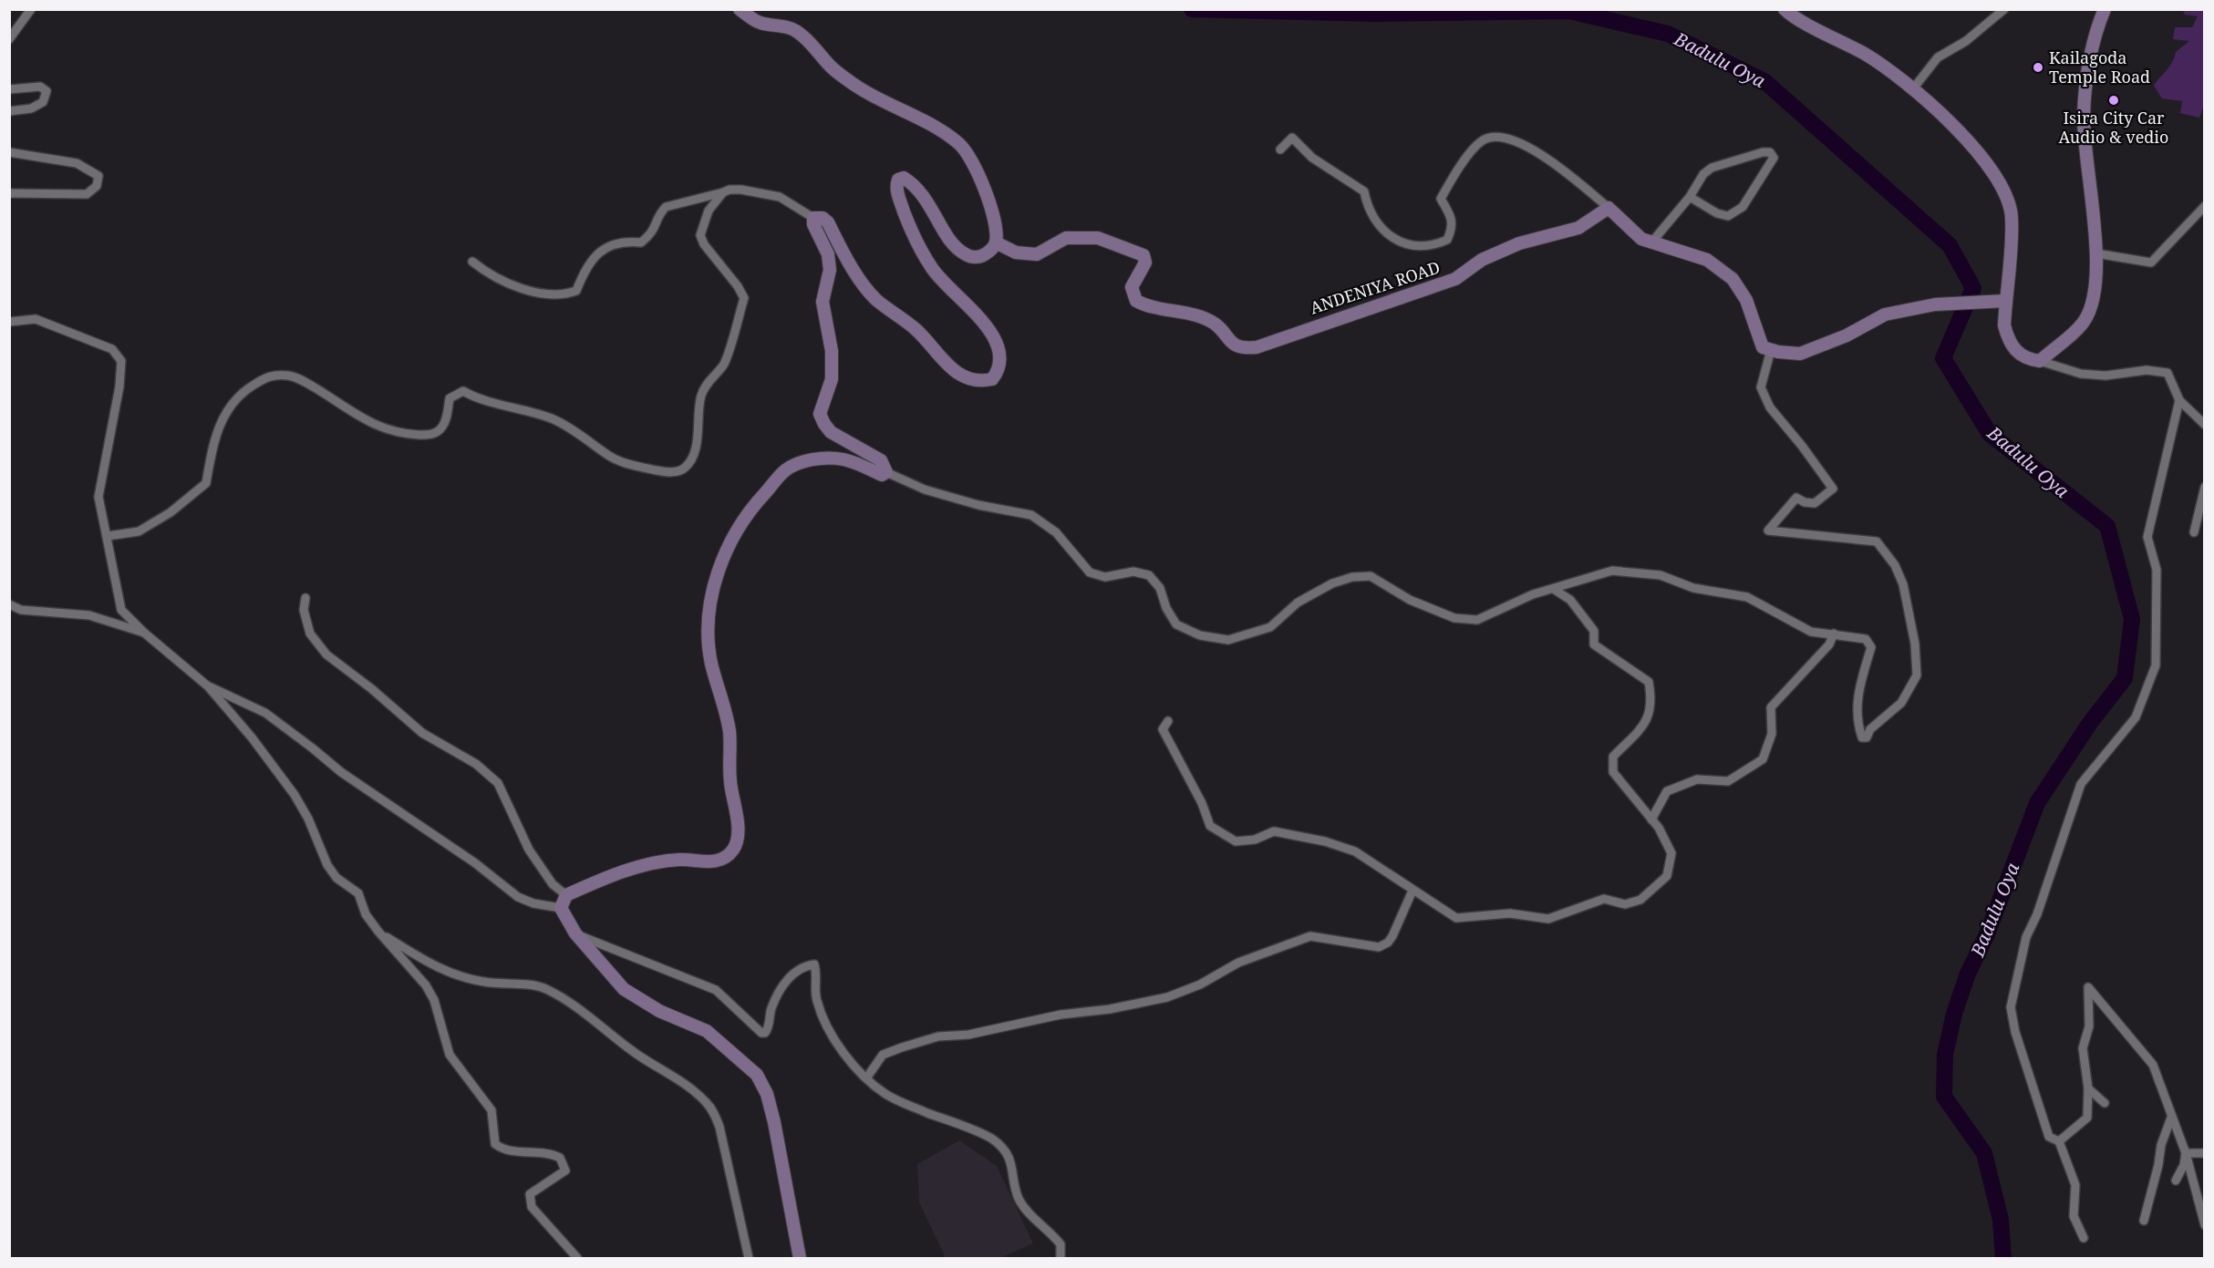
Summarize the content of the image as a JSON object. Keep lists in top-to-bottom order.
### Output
{
  "streets": {
    "street": ["ANDENIYA ROAD"]
  },
  "water": ["Badulu Oya"],
  "places": ["Kailagoda Temple Road", "Isira City Car Audio & vedio"]
}
